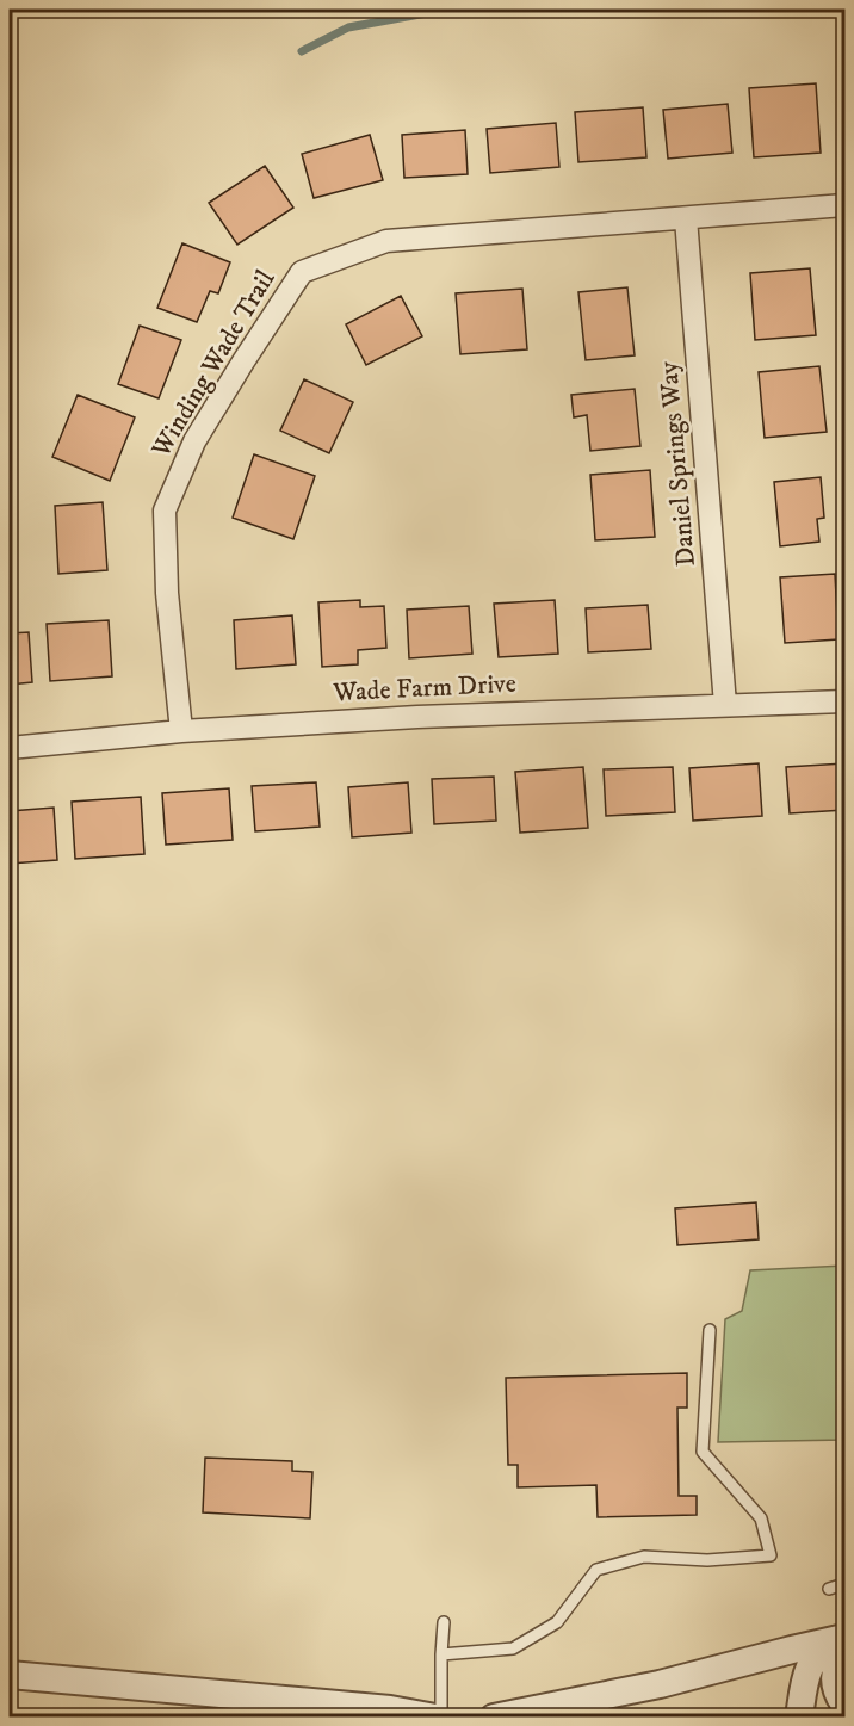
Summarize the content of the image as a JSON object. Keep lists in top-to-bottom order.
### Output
{
  "streets": {
    "street": ["Winding Wade Trail", "Daniel Springs Way", "Wade Farm Drive"]
  },
  "crossings": [
    ["Winding Wade Trail", "Daniel Springs Way"],
    ["Winding Wade Trail", "Wade Farm Drive"],
    ["Daniel Springs Way", "Wade Farm Drive"]
  ]
}
